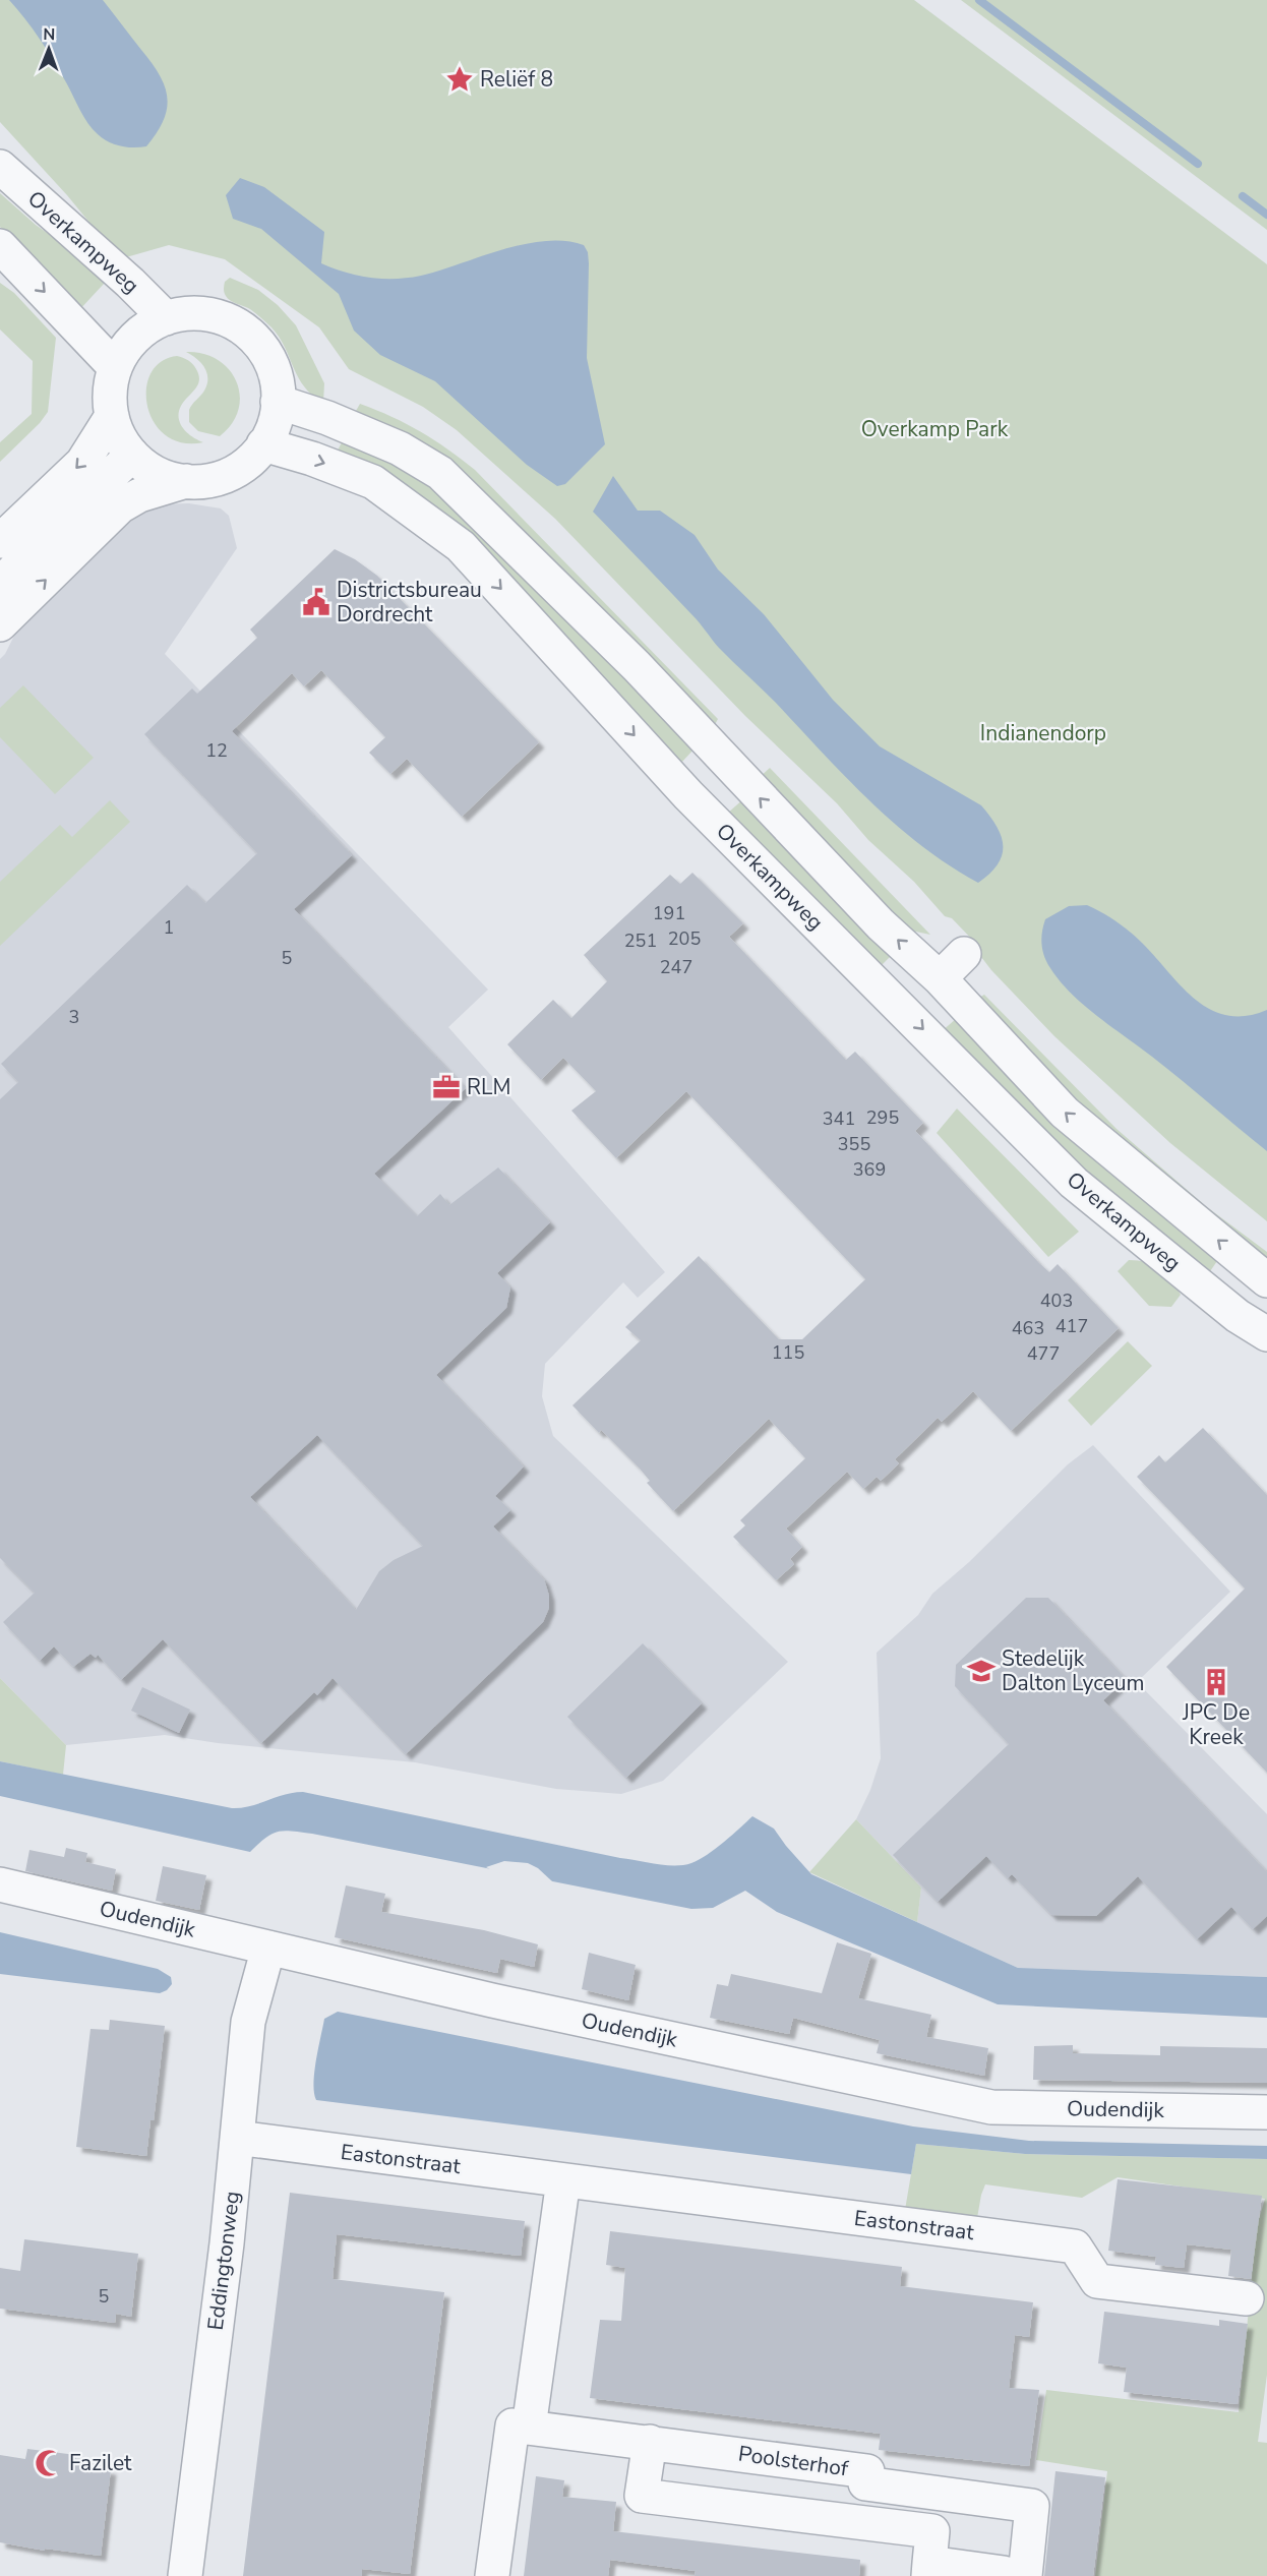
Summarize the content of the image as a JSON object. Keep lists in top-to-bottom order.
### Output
{
  "streets": {
    "street": [
      "Overkampweg",
      "Oudendijk",
      "Eastonstraat",
      "Eddingtonweg",
      "Poolsterhof"
    ]
  },
  "crossings": [
    ["Oudendijk", "Eddingtonweg"],
    ["Eastonstraat", "Eddingtonweg"]
  ],
  "parks": ["Overkamp Park", "Indianendorp"],
  "places": {
    "place": ["Reliëf 8"],
    "public building": ["Districtsbureau Dordrecht"],
    "office": ["RLM"],
    "school or university": ["Stedelijk Dalton Lyceum"],
    "building": ["JPC De Kreek"],
    "mosque": ["Fazilet"]
  },
  "house_numbers": [
    "12",
    "191",
    "1",
    "205",
    "251",
    "5",
    "247",
    "3",
    "295",
    "341",
    "355",
    "369",
    "403",
    "417",
    "463",
    "115",
    "477",
    "5"
  ],
  "north": "top"
}
